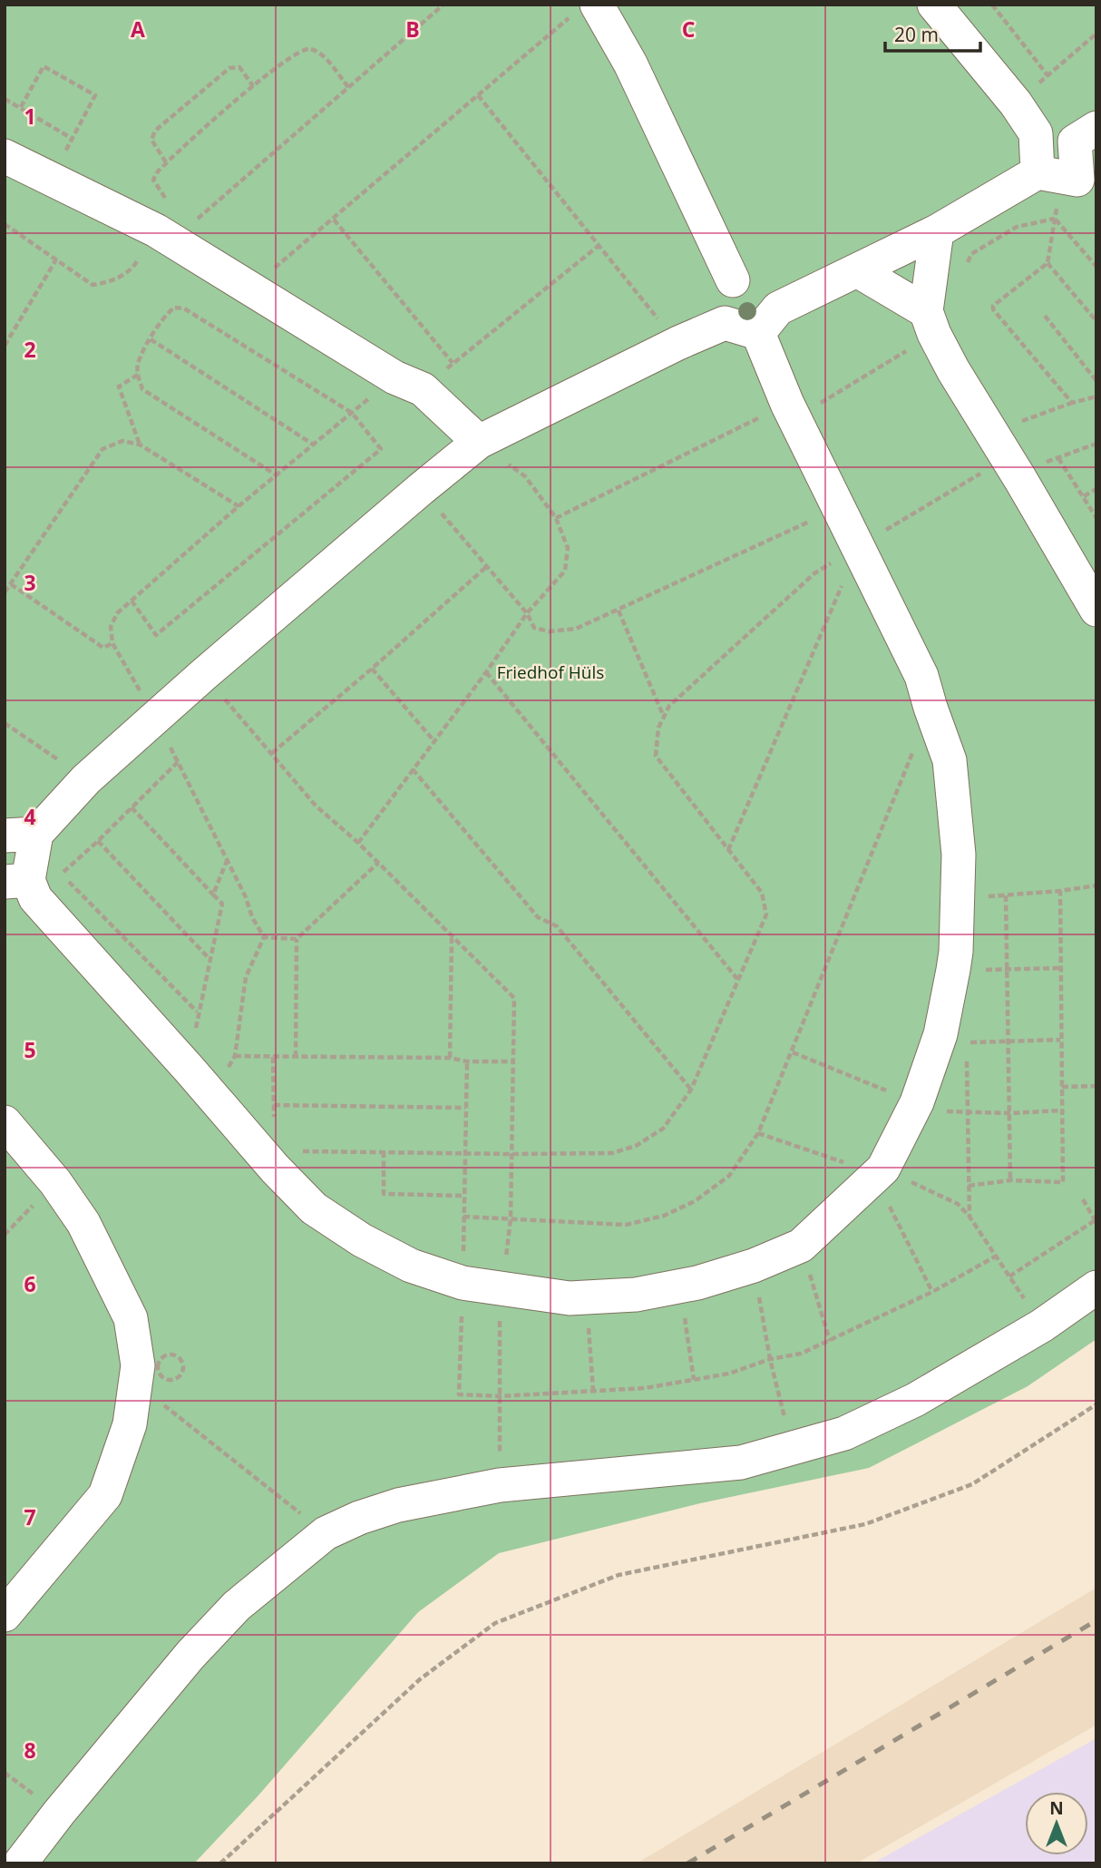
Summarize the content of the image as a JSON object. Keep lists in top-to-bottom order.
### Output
{
  "parks": ["Friedhof Hüls"],
  "scale_bar": "20 m",
  "north": "top",
  "grid": {
    "columns": ["A", "B", "C"],
    "rows": [
      "1",
      "2",
      "3",
      "4",
      "5",
      "6",
      "7",
      "8"
    ]
  }
}
